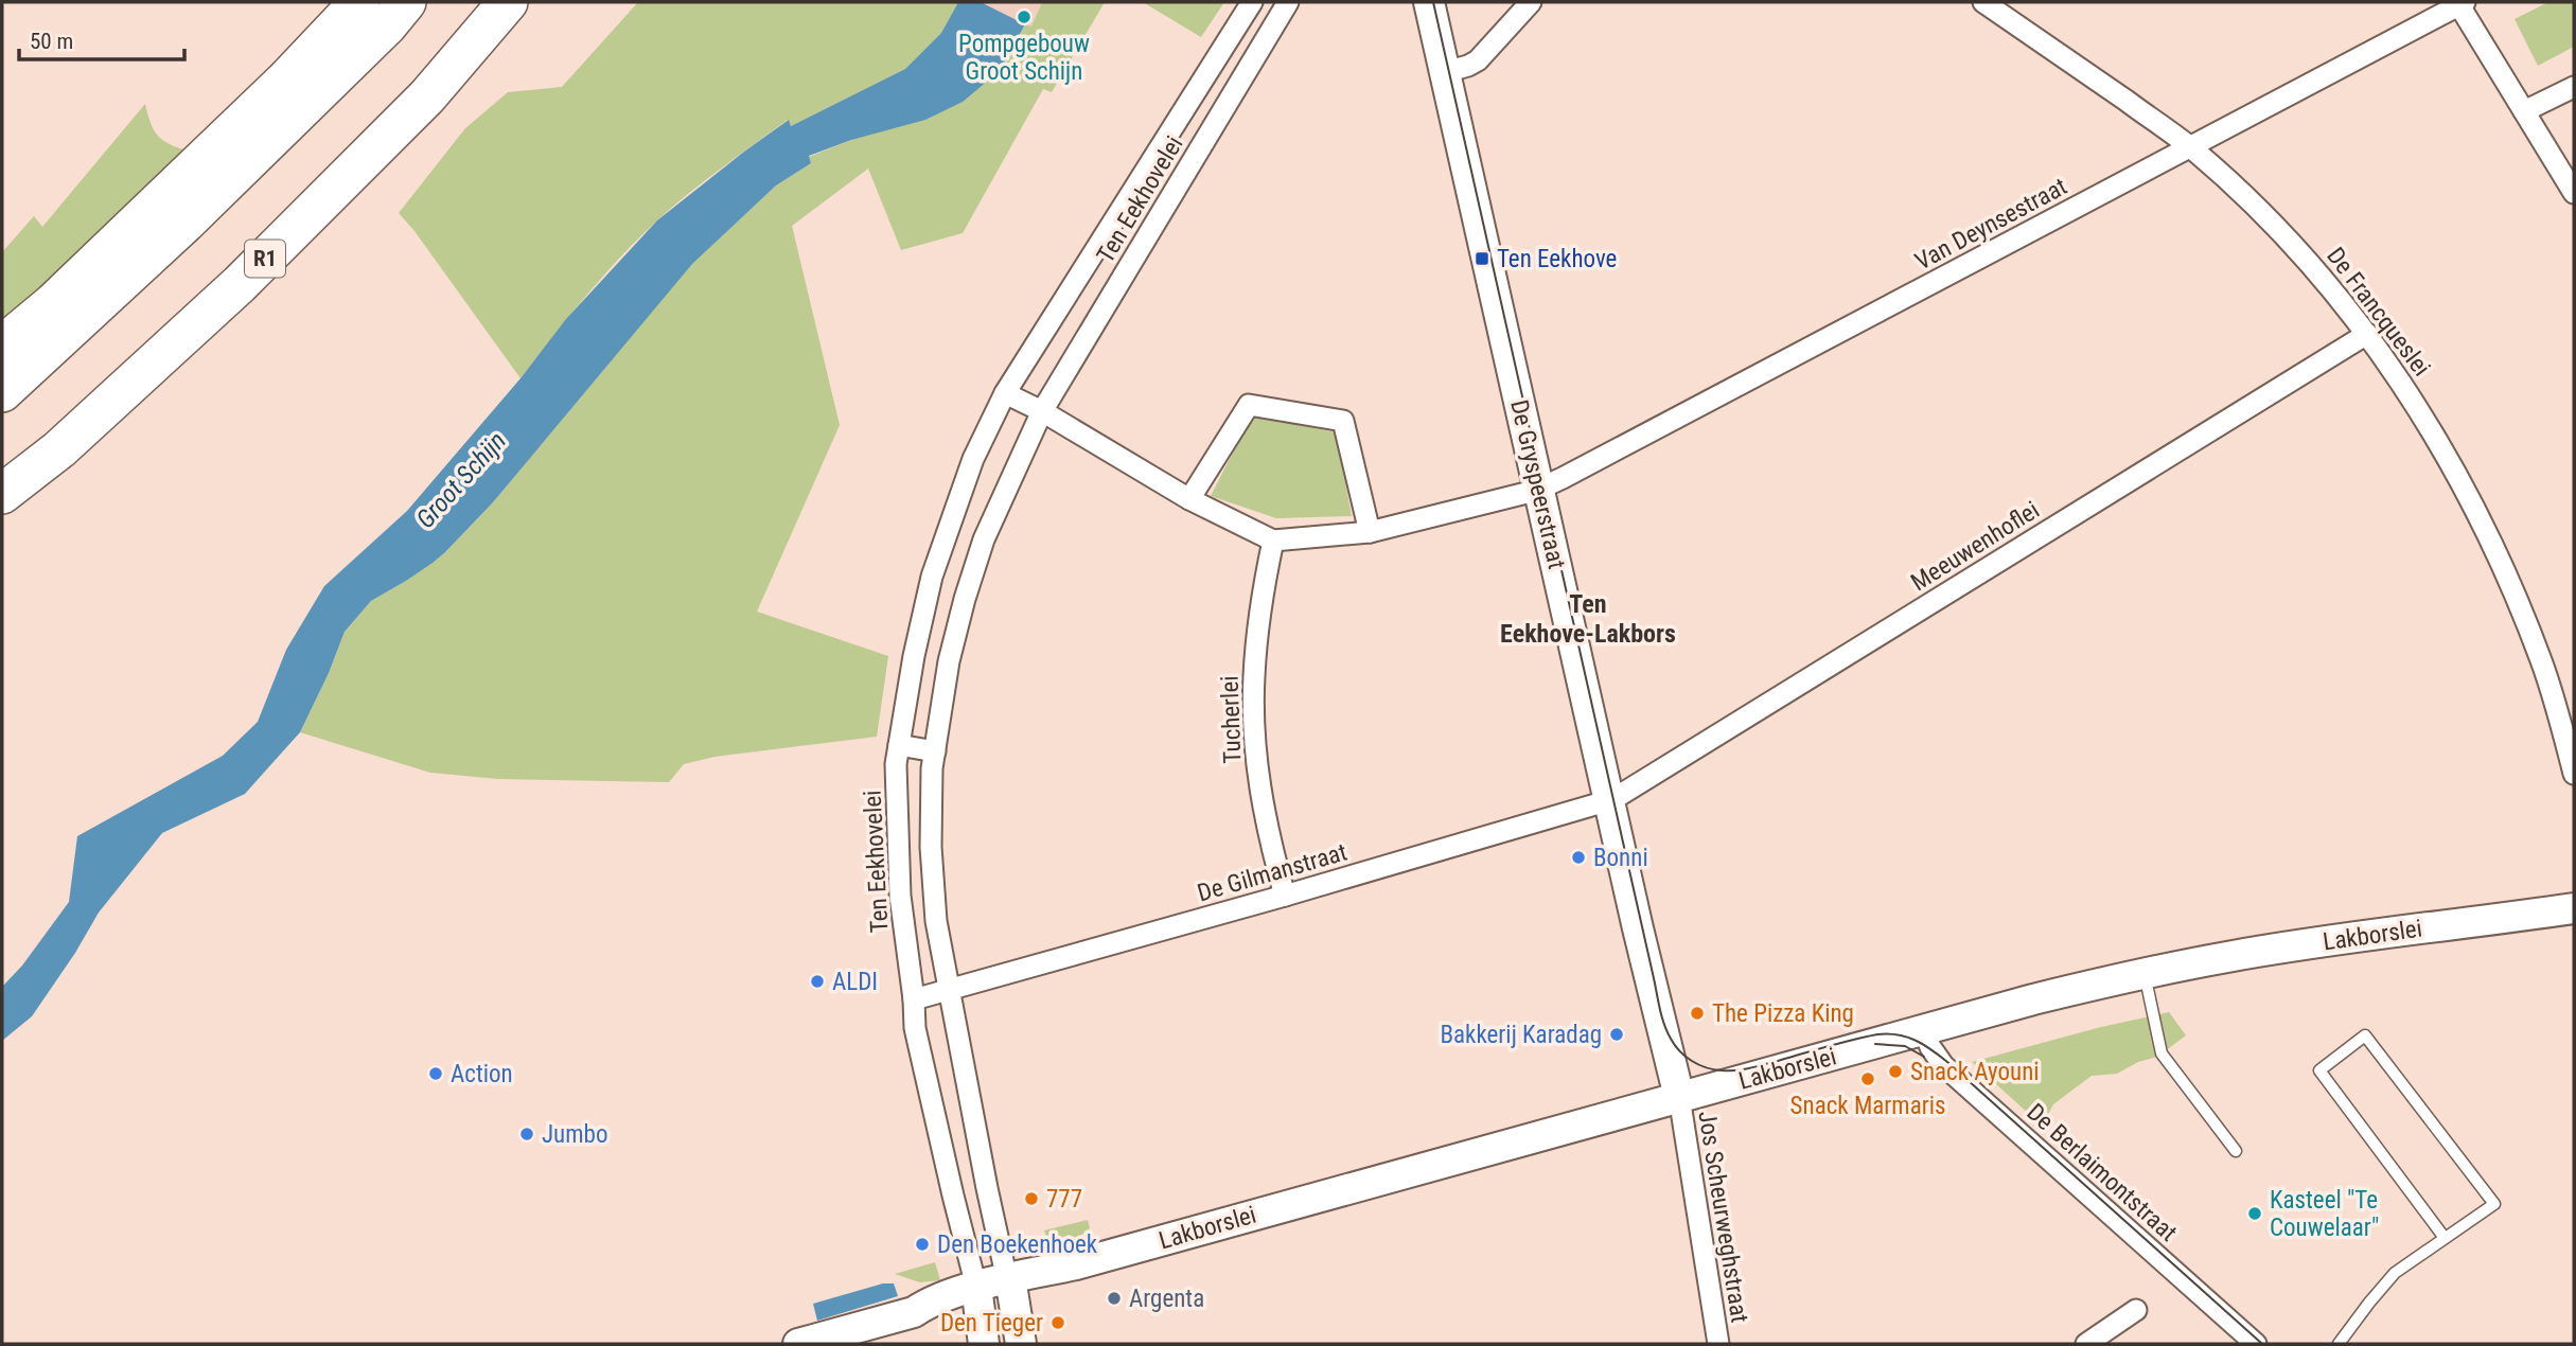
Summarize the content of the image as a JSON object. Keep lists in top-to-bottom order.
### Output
{
  "streets": {
    "highway": ["R1"],
    "street": [
      "Ten Eekhovelei",
      "Van Deynsestraat",
      "De Francqueslei",
      "De Gryspeerstraat",
      "Meeuwenhoflei",
      "Tucherlei",
      "De Gilmanstraat",
      "Lakborslei",
      "De Berlaimontstraat",
      "Jos Scheurweghstraat"
    ]
  },
  "crossings": [
    ["Ten Eekhovelei", "De Gilmanstraat"],
    ["Ten Eekhovelei", "Lakborslei"],
    ["Van Deynsestraat", "De Francqueslei"],
    ["Van Deynsestraat", "De Gryspeerstraat"],
    ["Van Deynsestraat", "Tucherlei"],
    ["De Francqueslei", "Meeuwenhoflei"],
    ["De Gryspeerstraat", "Meeuwenhoflei"],
    ["De Gryspeerstraat", "De Gilmanstraat"],
    ["De Gryspeerstraat", "Lakborslei"],
    ["De Gryspeerstraat", "Jos Scheurweghstraat"],
    ["Meeuwenhoflei", "De Gilmanstraat"],
    ["Tucherlei", "De Gilmanstraat"],
    ["Lakborslei", "De Berlaimontstraat"],
    ["Lakborslei", "Jos Scheurweghstraat"]
  ],
  "districts": ["Ten Eekhove-Lakbors"],
  "water": ["Groot Schijn"],
  "places": {
    "other": [
      "Pompgebouw Groot Schijn",
      "Bonni",
      "ALDI",
      "The Pizza King",
      "Bakkerij Karadag",
      "Snack Ayouni",
      "Action",
      "Snack Marmaris",
      "Jumbo",
      "777",
      "Kasteel \"Te Couwelaar\"",
      "Den Boekenhoek",
      "Argenta",
      "Den Tieger"
    ],
    "transit": ["Ten Eekhove"]
  },
  "scale_bar": "50 m"
}
